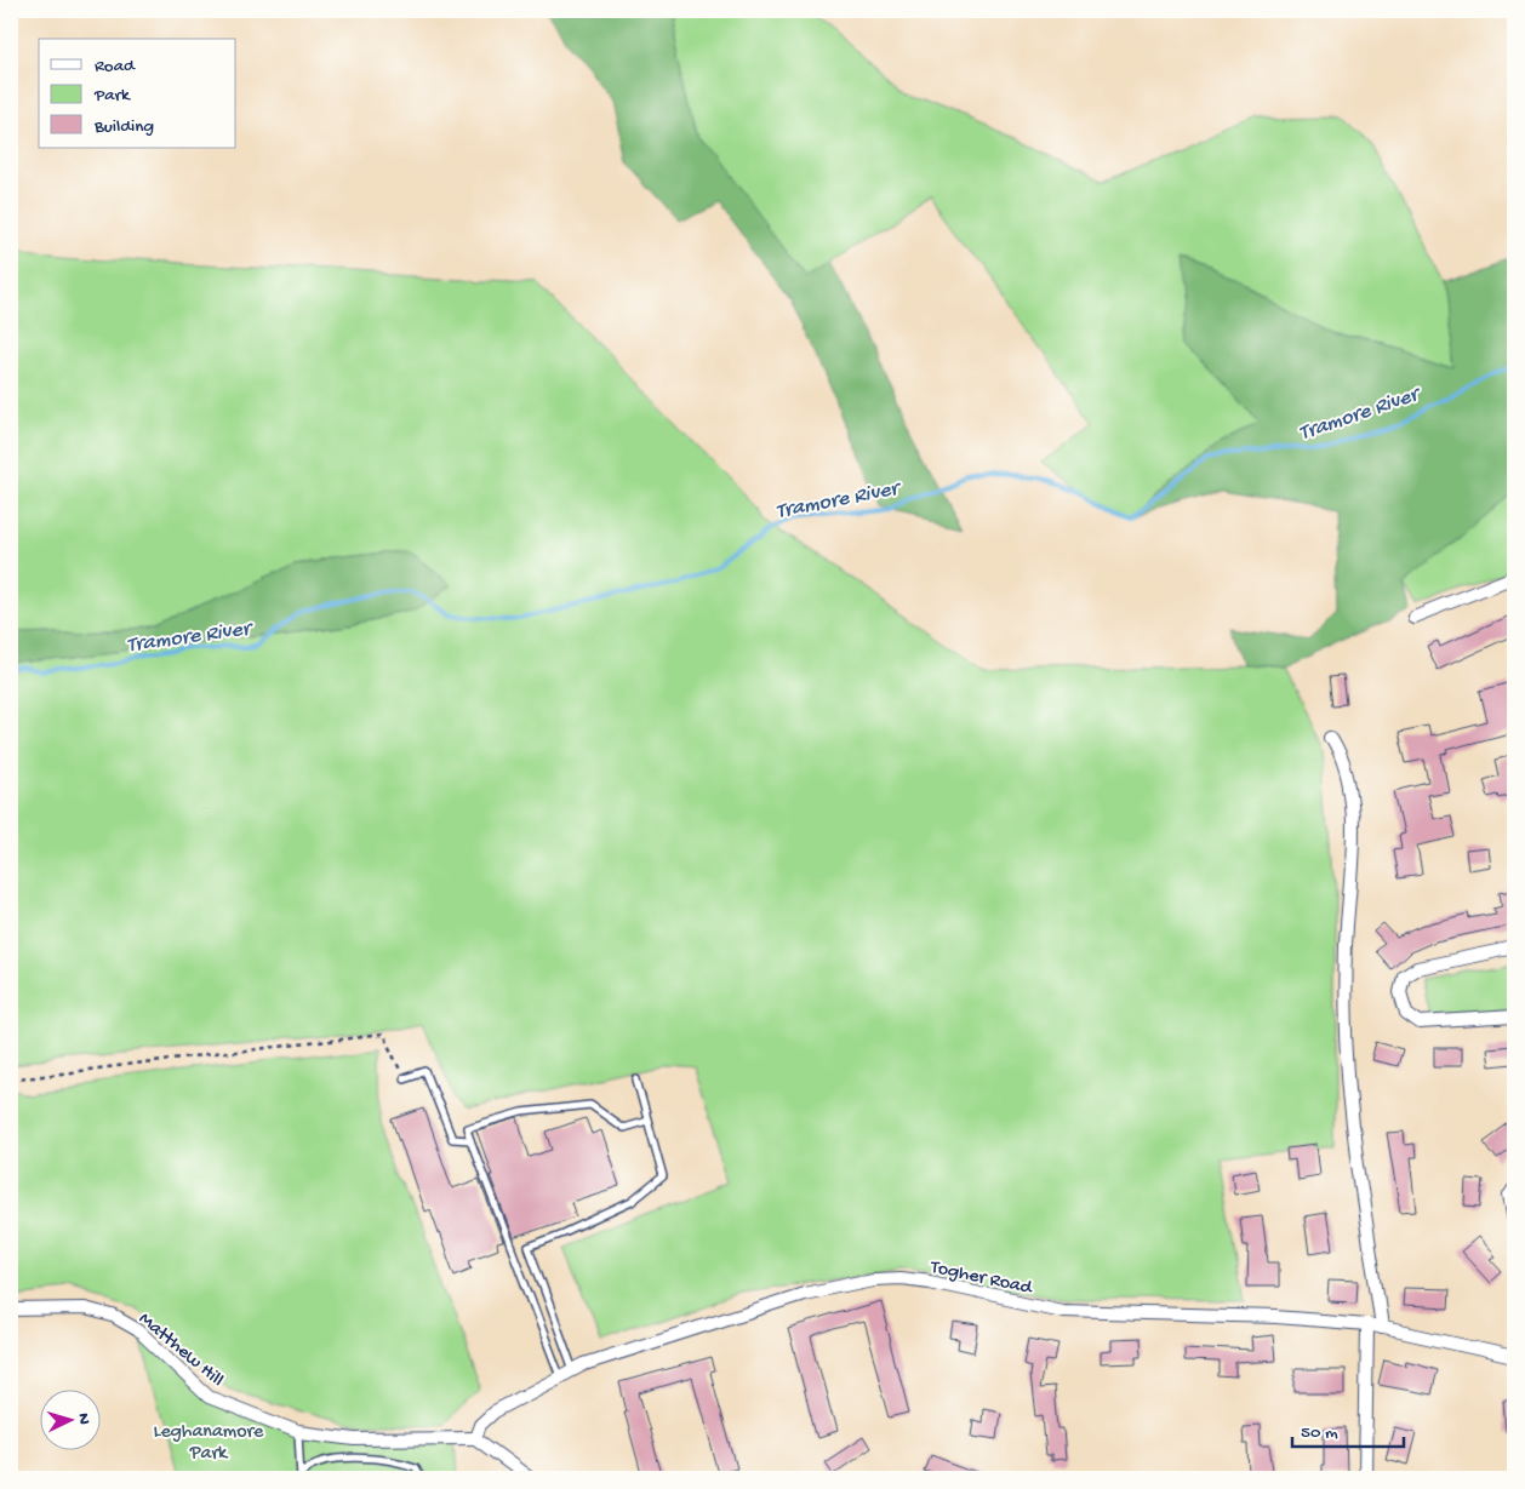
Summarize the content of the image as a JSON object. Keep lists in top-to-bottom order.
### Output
{
  "streets": {
    "street": ["Togher Road", "Matthew Hill"]
  },
  "crossings": [
    ["Togher Road", "Matthew Hill"]
  ],
  "water": ["Tramore River"],
  "parks": ["Leghanamore Park"],
  "legend": ["Road", "Park", "Building"],
  "scale_bar": "50 m",
  "north": "right"
}
